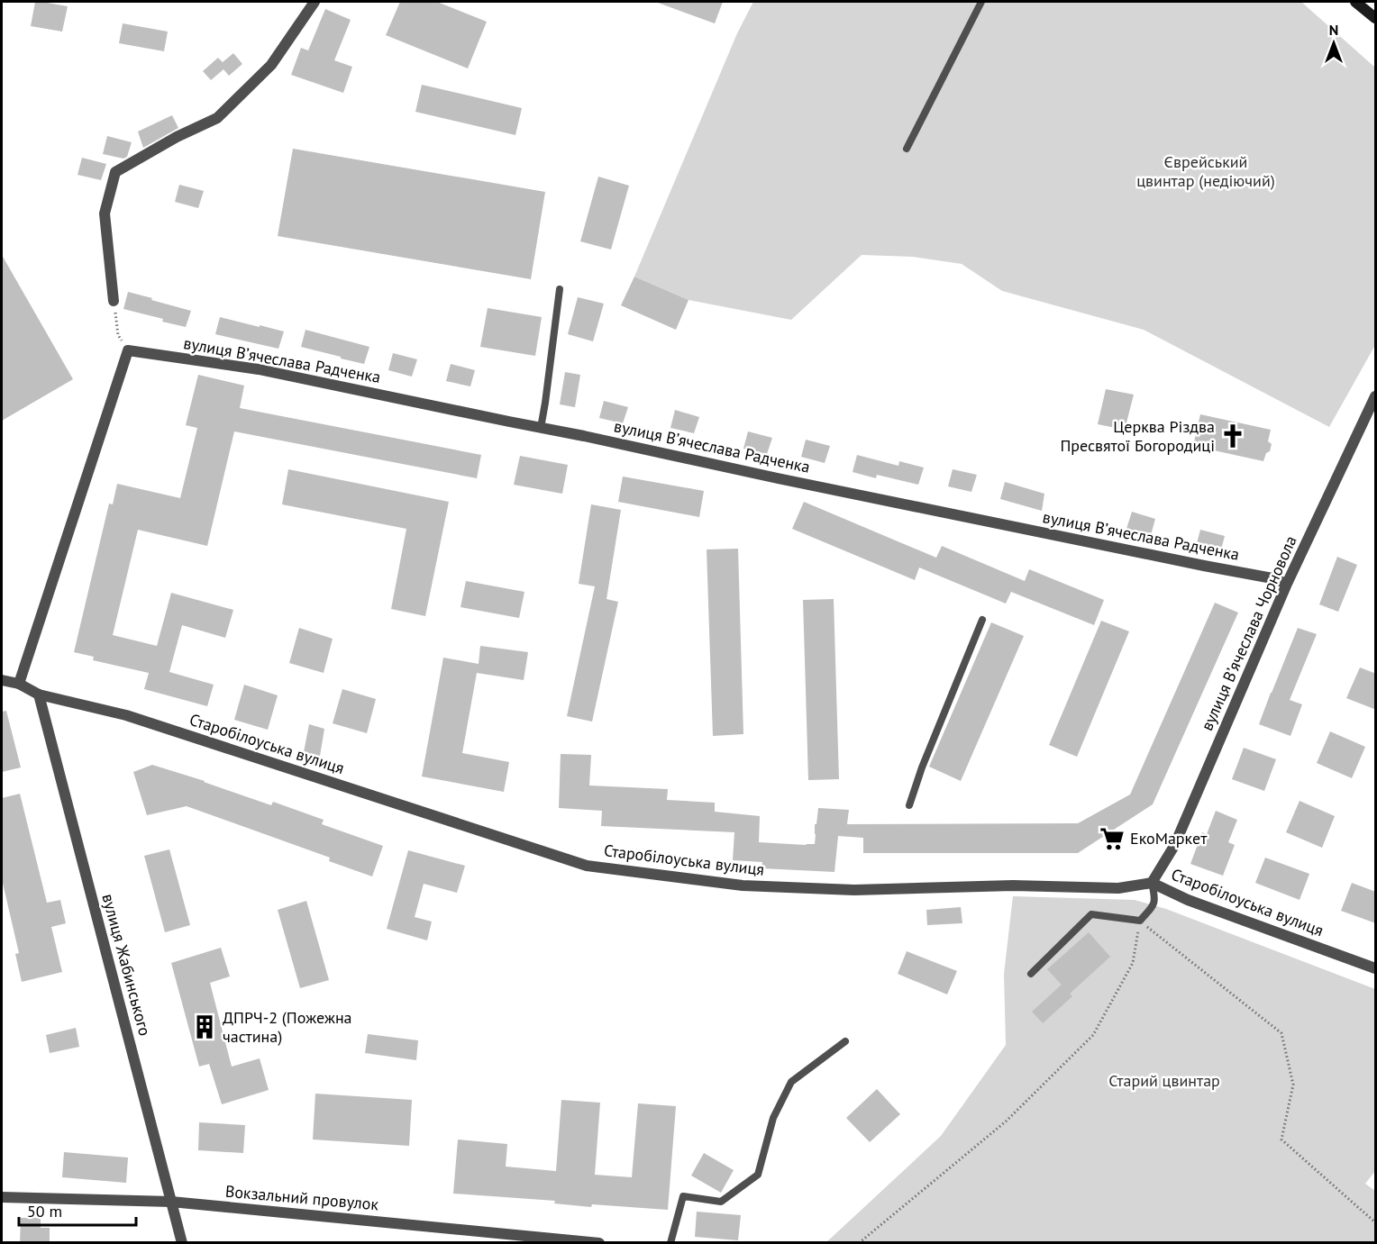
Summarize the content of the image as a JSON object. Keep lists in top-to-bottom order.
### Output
{
  "streets": {
    "street": [
      "вулиця Вʼячеслава Радченка",
      "вулиця Вʼячеслава Чорновола",
      "Старобілоуська вулиця",
      "вулиця Жабинського",
      "Вокзальний провулок"
    ]
  },
  "crossings": [
    ["вулиця Вʼячеслава Радченка", "вулиця Вʼячеслава Чорновола"],
    ["вулиця Вʼячеслава Чорновола", "Старобілоуська вулиця"],
    ["Старобілоуська вулиця", "вулиця Жабинського"],
    ["вулиця Жабинського", "Вокзальний провулок"]
  ],
  "parks": ["Єврейський цвинтар (недіючий)", "Старий цвинтар"],
  "places": {
    "church": ["Церква Різдва Пресвятої Богородиці"],
    "supermarket": ["ЕкоМаркет"],
    "building": ["ДПРЧ-2 (Пожежна частина)"]
  },
  "scale_bar": "50 m",
  "north": "top"
}
